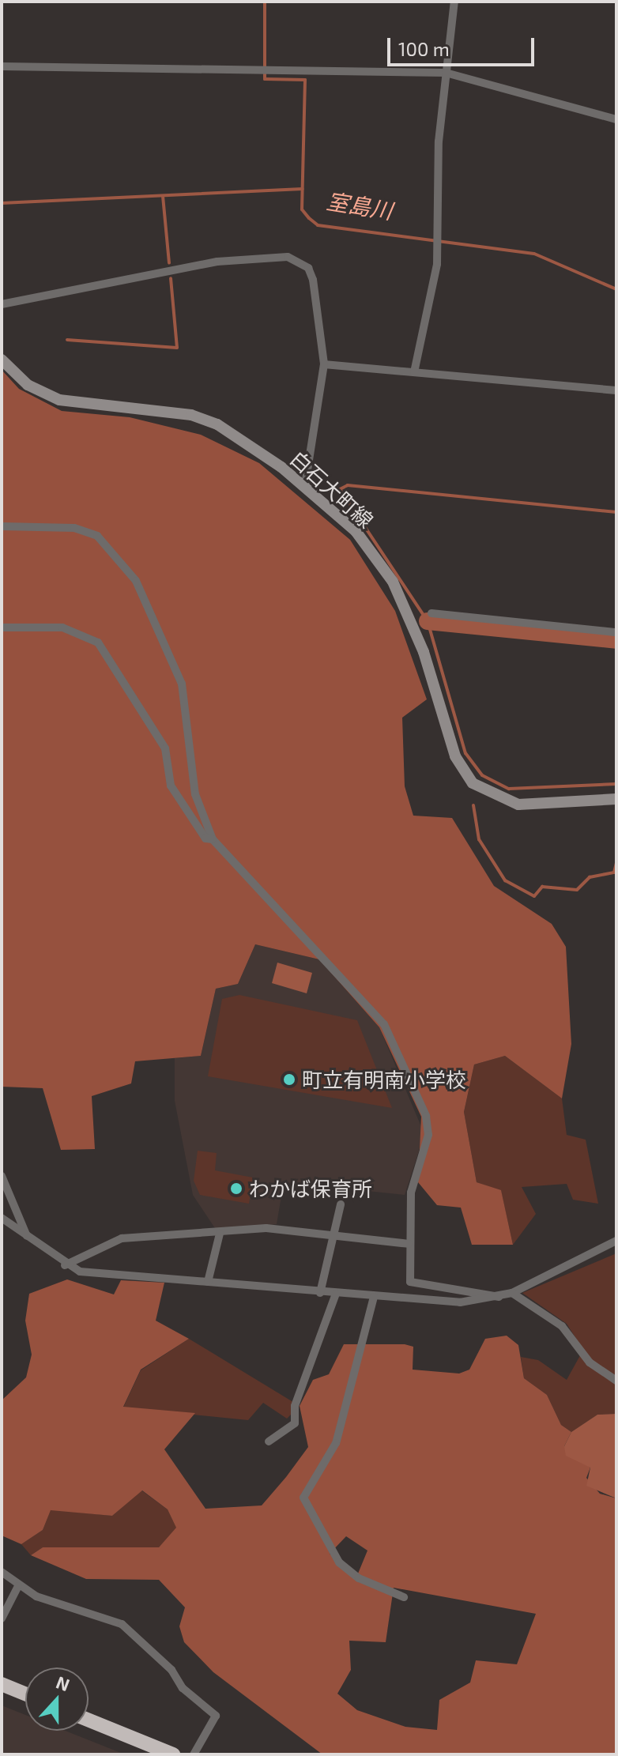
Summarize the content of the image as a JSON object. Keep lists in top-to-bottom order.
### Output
{
  "streets": {
    "main road": ["白石大町線"]
  },
  "water": ["室島川"],
  "places": ["町立有明南小学校", "わかば保育所"],
  "scale_bar": "100 m",
  "north": "top"
}
